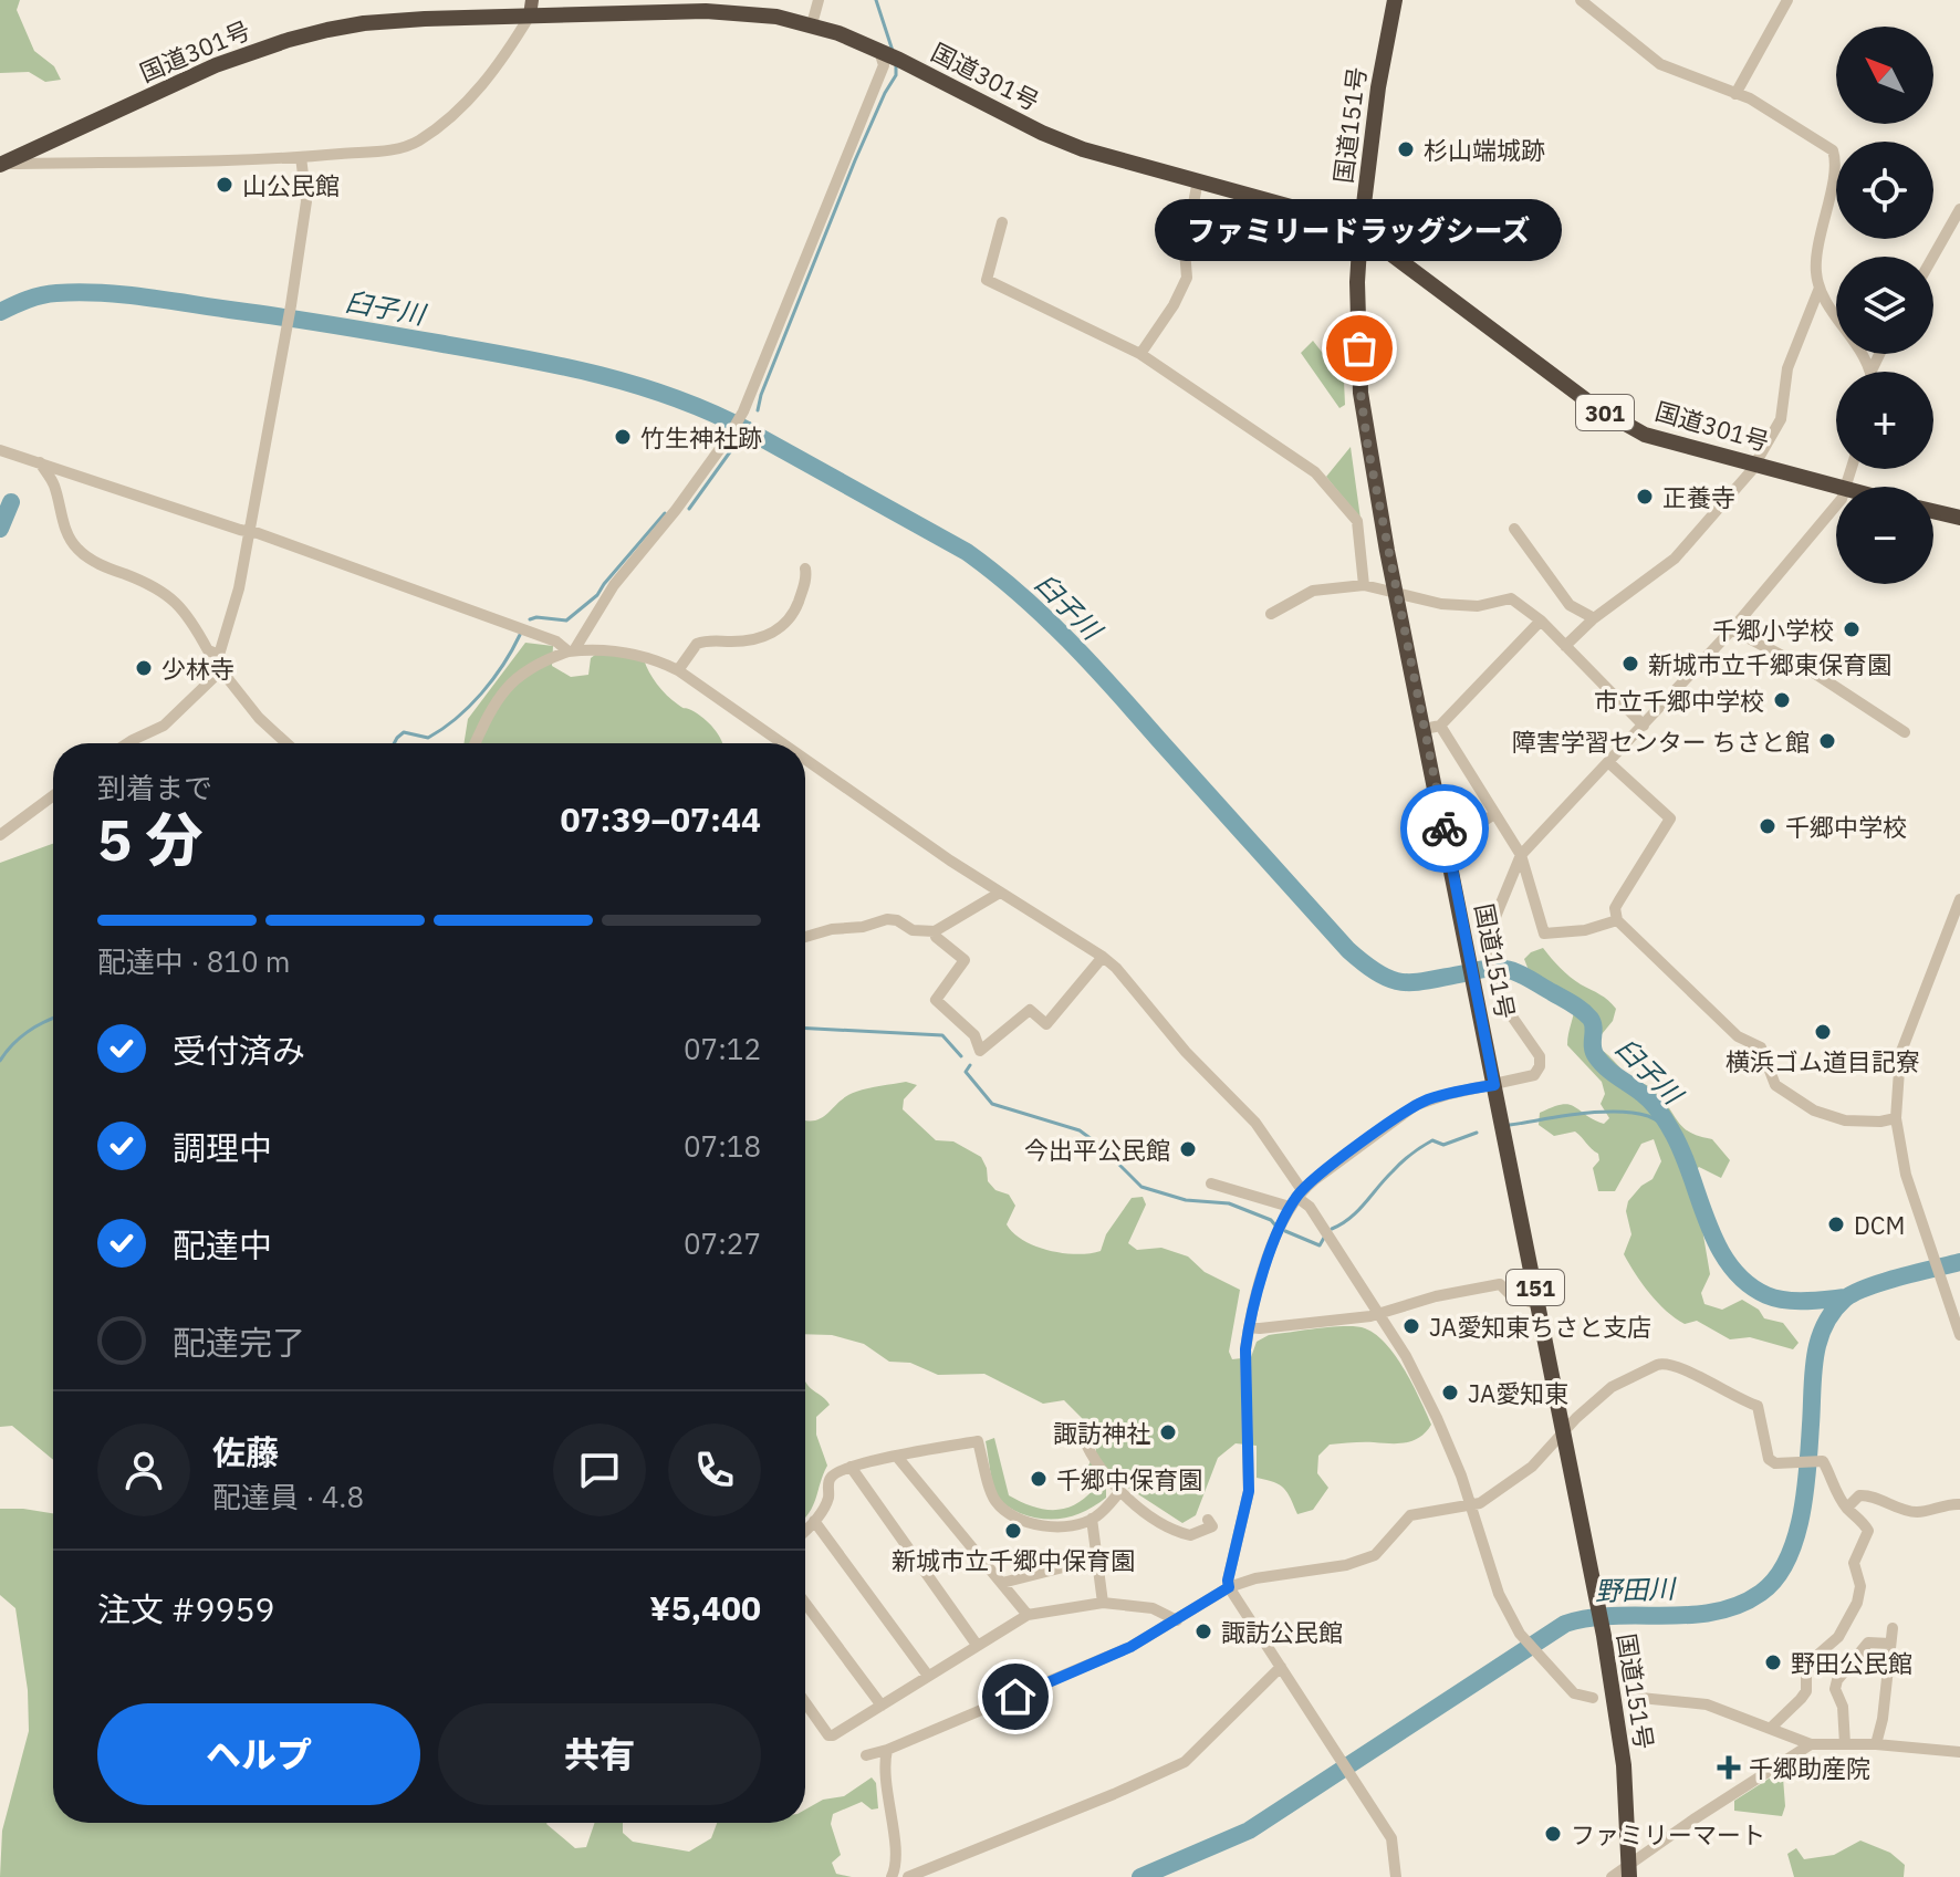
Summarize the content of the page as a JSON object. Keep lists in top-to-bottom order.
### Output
{
  "streets": {
    "highway": [
      "国道301号",
      "国道151号",
      "301",
      "151"
    ]
  },
  "crossings": [
    ["国道301号", "国道151号"]
  ],
  "water": ["臼子川", "野田川"],
  "places": {
    "other": [
      "杉山端城跡",
      "山公民館",
      "ファミリードラッグシーズ",
      "竹生神社跡",
      "正養寺",
      "千郷小学校",
      "新城市立千郷東保育園",
      "少林寺",
      "市立千郷中学校",
      "障害学習センター ちさと館",
      "千郷中学校",
      "横浜ゴム道目記寮",
      "今出平公民館",
      "DCM",
      "JA愛知東ちさと支店",
      "JA愛知東",
      "諏訪神社",
      "千郷中保育園",
      "新城市立千郷中保育園",
      "諏訪公民館",
      "野田公民館",
      "ファミリーマート"
    ],
    "health": ["千郷助産院"]
  },
  "north": "top left",
  "page": {
    "map_buttons": ["+", "−"],
    "bubble": "ファミリードラッグシーズ",
    "heading": ["5 分", "到着まで", "07:39–07:44"],
    "panel": [
      "佐藤",
      "配達員 · 4.8",
      "注文 #9959",
      "¥5,400"
    ],
    "bar": "配達中 · 810 m",
    "list": [
      ["受付済み", "07:12"],
      ["調理中", "07:18"],
      ["配達中", "07:27"],
      "配達完了"
    ],
    "buttons": ["ヘルプ", "共有"]
  }
}
